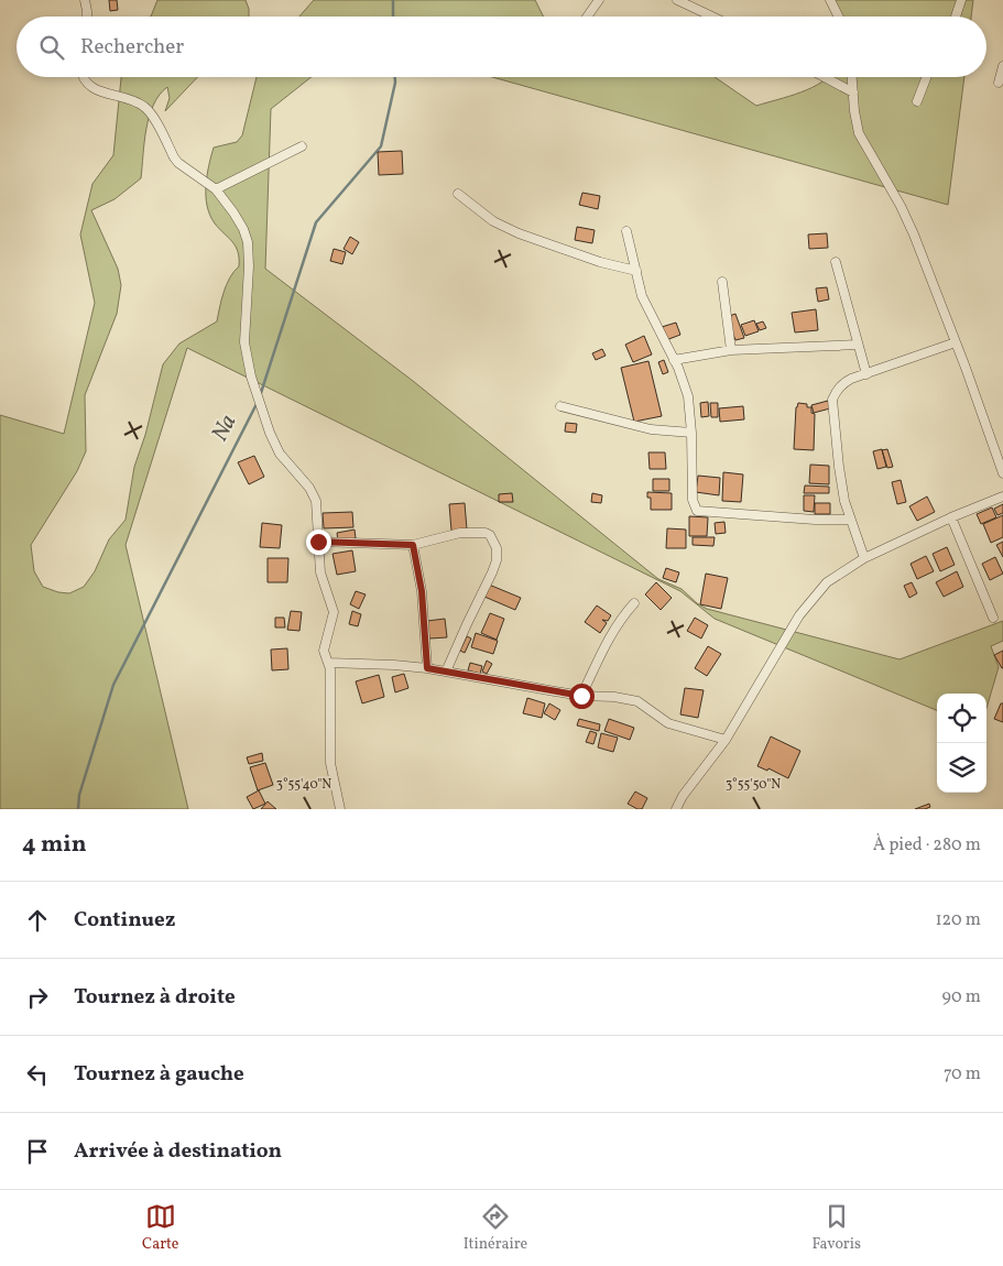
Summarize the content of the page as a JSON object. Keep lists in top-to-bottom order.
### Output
{
  "water": ["Na"],
  "page": {
    "search": "Rechercher",
    "heading": ["4 min", "À pied · 280 m"],
    "list": [
      ["Continuez", "120 m"],
      ["Tournez à droite", "90 m"],
      ["Tournez à gauche", "70 m"],
      "Arrivée à destination"
    ],
    "nav": ["Carte", "Itinéraire", "Favoris"]
  },
  "coordinates": ["3°55'50\"N", "3°55'40\"N"]
}
